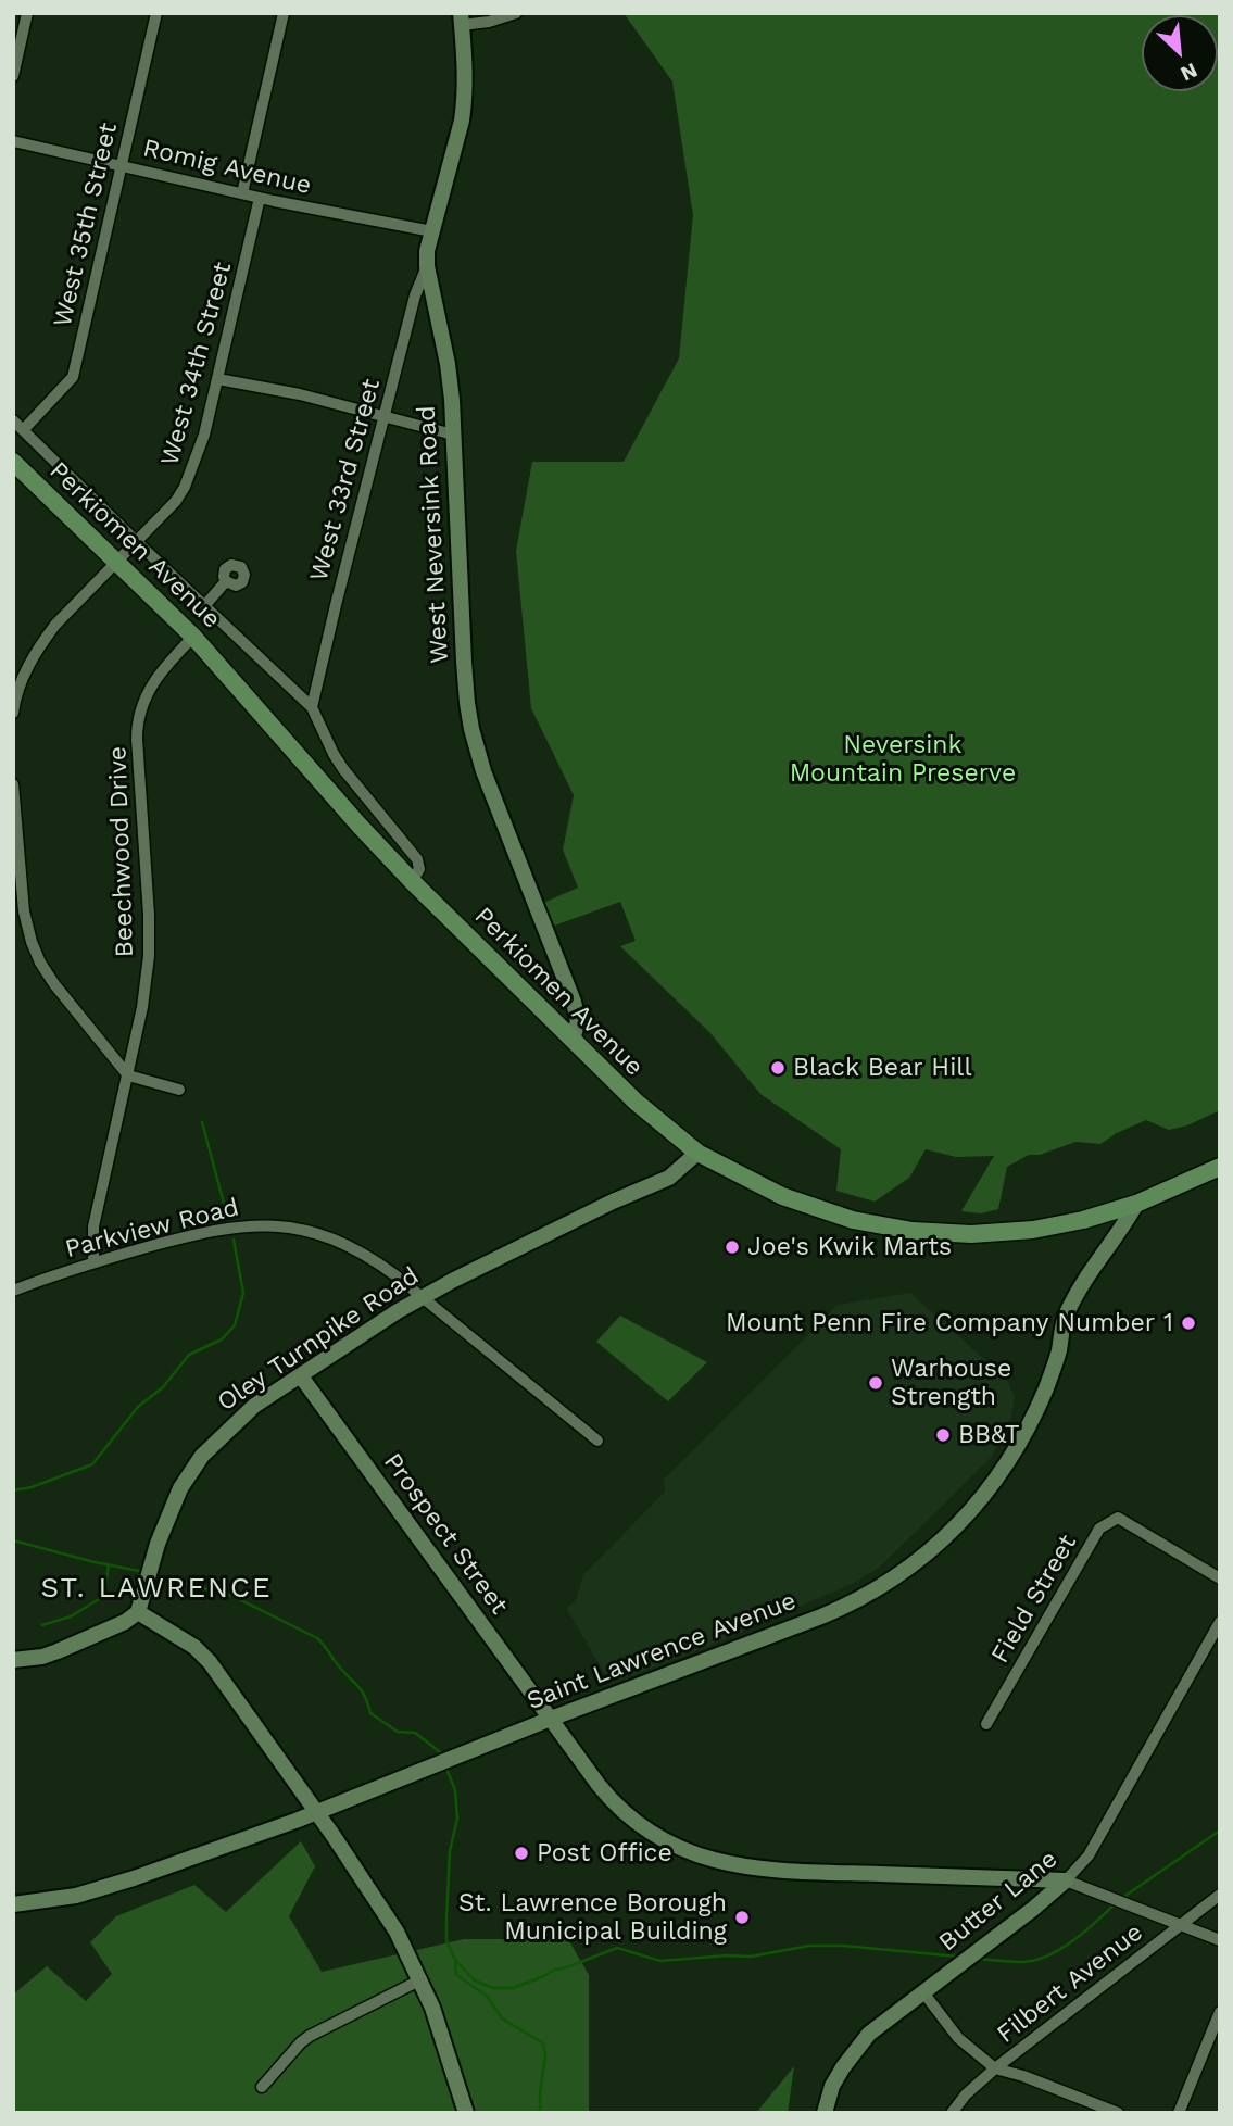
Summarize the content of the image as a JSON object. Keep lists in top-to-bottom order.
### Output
{
  "streets": {
    "main road": ["Perkiomen Avenue"],
    "street": [
      "Romig Avenue",
      "West 35th Street",
      "West 34th Street",
      "West 33rd Street",
      "West Neversink Road",
      "Beechwood Drive",
      "Parkview Road",
      "Oley Turnpike Road",
      "Prospect Street",
      "Field Street",
      "Saint Lawrence Avenue",
      "Butter Lane",
      "Filbert Avenue"
    ]
  },
  "crossings": [
    ["Romig Avenue", "West 35th Street"],
    ["Romig Avenue", "West 34th Street"],
    ["Romig Avenue", "West Neversink Road"],
    ["West 34th Street", "Perkiomen Avenue"],
    ["West 33rd Street", "West Neversink Road"],
    ["West Neversink Road", "Perkiomen Avenue"],
    ["Perkiomen Avenue", "Beechwood Drive"],
    ["Perkiomen Avenue", "Oley Turnpike Road"],
    ["Perkiomen Avenue", "Saint Lawrence Avenue"],
    ["Beechwood Drive", "Parkview Road"],
    ["Parkview Road", "Oley Turnpike Road"],
    ["Oley Turnpike Road", "Prospect Street"],
    ["Prospect Street", "Saint Lawrence Avenue"],
    ["Prospect Street", "Butter Lane"]
  ],
  "districts": ["ST. LAWRENCE"],
  "parks": ["Neversink Mountain Preserve"],
  "places": [
    "Black Bear Hill",
    "Joe's Kwik Marts",
    "Mount Penn Fire Company Number 1",
    "Warhouse Strength",
    "BB&T",
    "Post Office",
    "St. Lawrence Borough Municipal Building"
  ],
  "north": "bottom right"
}
